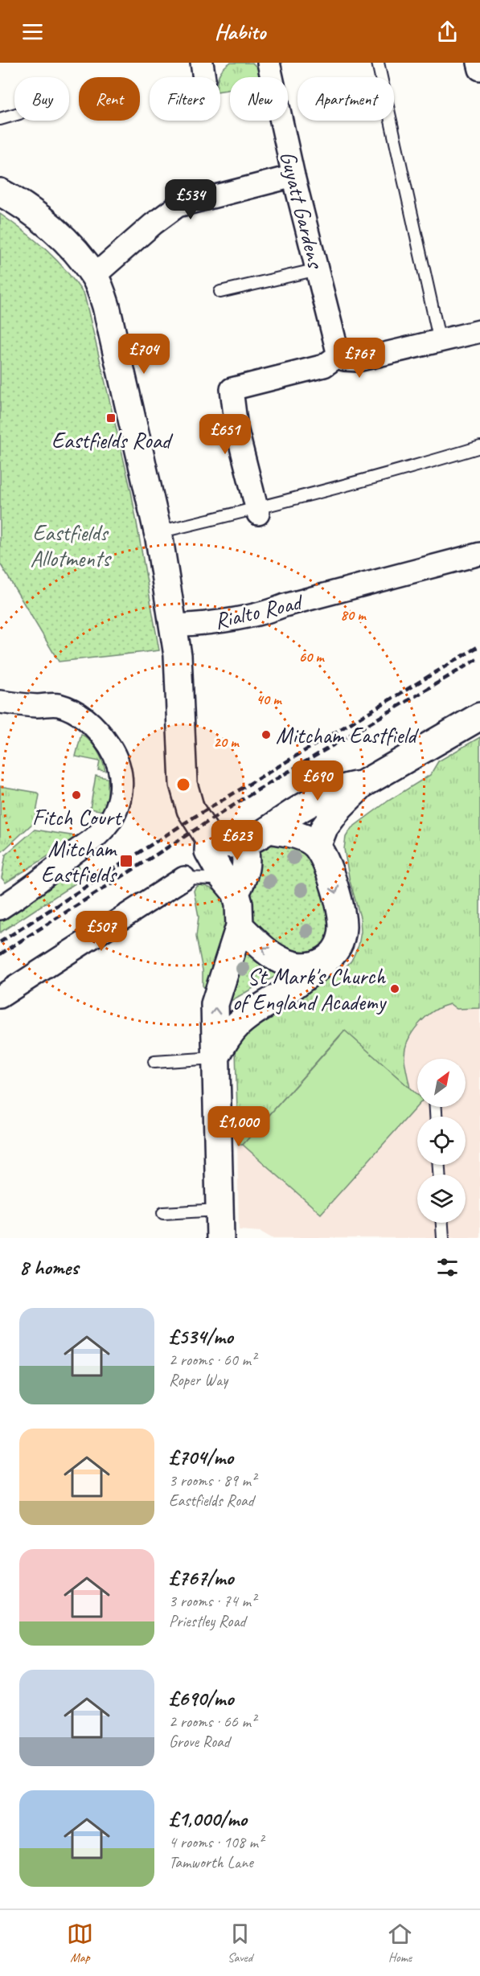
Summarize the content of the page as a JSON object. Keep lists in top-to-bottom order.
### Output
{
  "streets": {
    "street": ["Guyatt Gardens", "Rialto Road"]
  },
  "parks": ["Eastfields Allotments"],
  "places": {
    "transit": ["Eastfields Road", "Mitcham Eastfields"],
    "other": ["Mitcham Eastfield", "Fitch Court", "St Mark's Church of England Academy"]
  },
  "north": "top right",
  "page": {
    "header": "Habito",
    "chip": [
      "Buy",
      "Rent",
      "Filters",
      "New",
      "Apartment"
    ],
    "price": [
      "£534",
      "£704",
      "£767",
      "£651",
      "£690",
      "£623",
      "£507",
      "£1,000"
    ],
    "heading": "8 homes",
    "list": [
      {
        "name": "£534/mo",
        "note": "2 rooms · 60 m² · Roper Way"
      },
      {
        "name": "£704/mo",
        "note": "3 rooms · 89 m² · Eastfields Road"
      },
      {
        "name": "£767/mo",
        "note": "3 rooms · 74 m² · Priestley Road"
      },
      {
        "name": "£690/mo",
        "note": "2 rooms · 66 m² · Grove Road"
      },
      {
        "name": "£1,000/mo",
        "note": "4 rooms · 108 m² · Tamworth Lane"
      }
    ],
    "tabs": ["Map", "Saved", "Home"]
  },
  "rings": [
    "80 m",
    "60 m",
    "40 m",
    "20 m"
  ]
}
